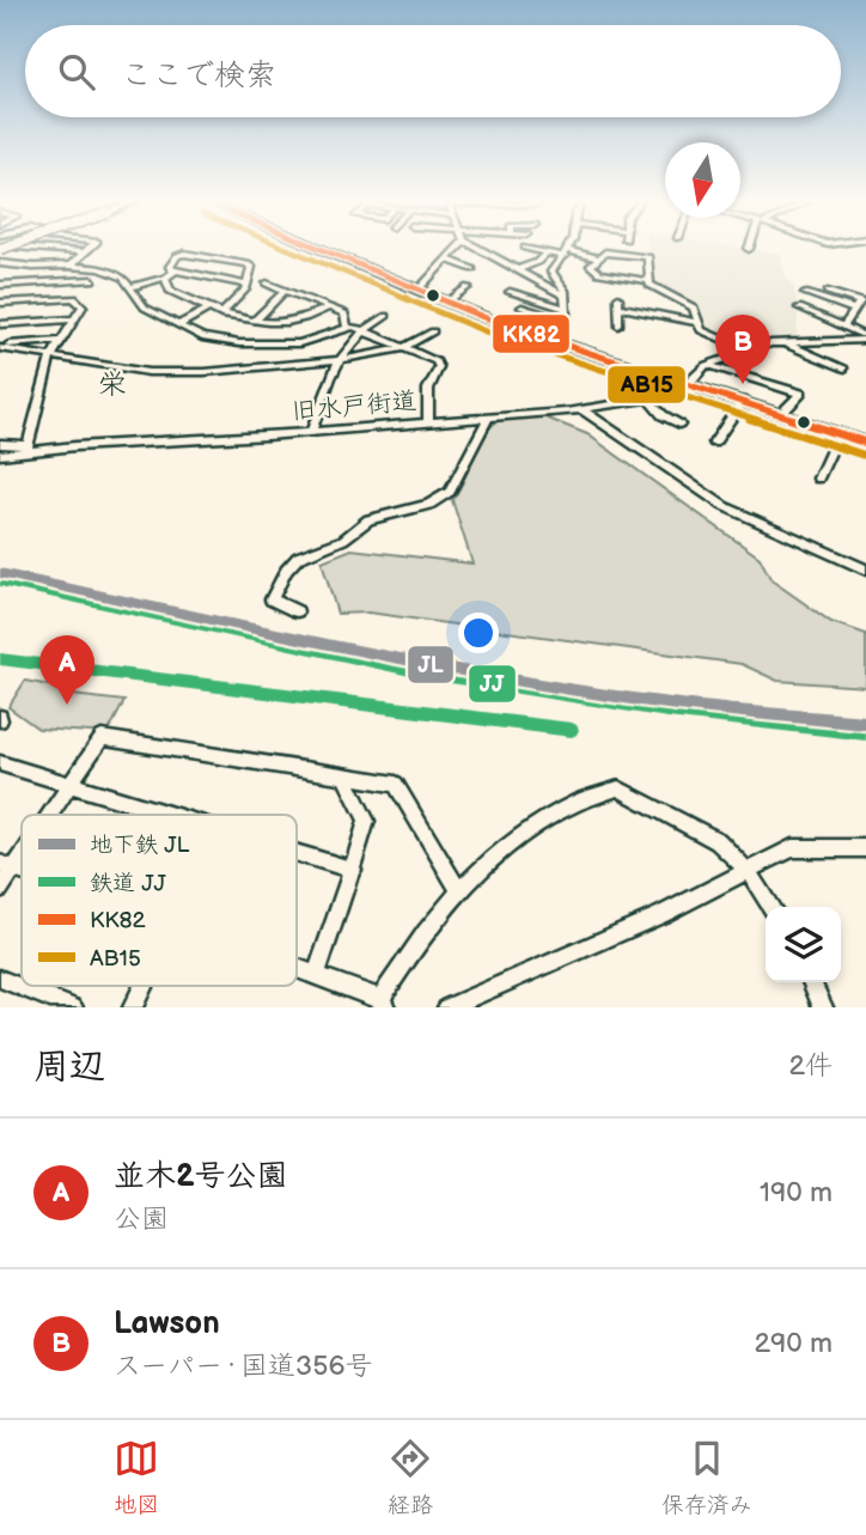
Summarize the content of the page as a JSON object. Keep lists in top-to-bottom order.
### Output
{
  "streets": {
    "street": ["旧水戸街道"]
  },
  "districts": ["栄"],
  "lines": [
    "transit line KK82",
    "transit line AB15",
    "metro line JL",
    "rail line JJ"
  ],
  "legend": [
    "地下鉄 JL",
    "鉄道 JJ",
    "KK82",
    "AB15"
  ],
  "north": "bottom",
  "page": {
    "search": "ここで検索",
    "pins": ["B", "A"],
    "heading": ["周辺", "2件"],
    "list": [
      {
        "mark": "A",
        "name": "並木2号公園",
        "note": "公園",
        "value": "190 m"
      },
      {
        "mark": "B",
        "name": "Lawson",
        "note": "スーパー · 国道356号",
        "value": "290 m"
      }
    ],
    "nav": ["地図", "経路", "保存済み"]
  }
}
